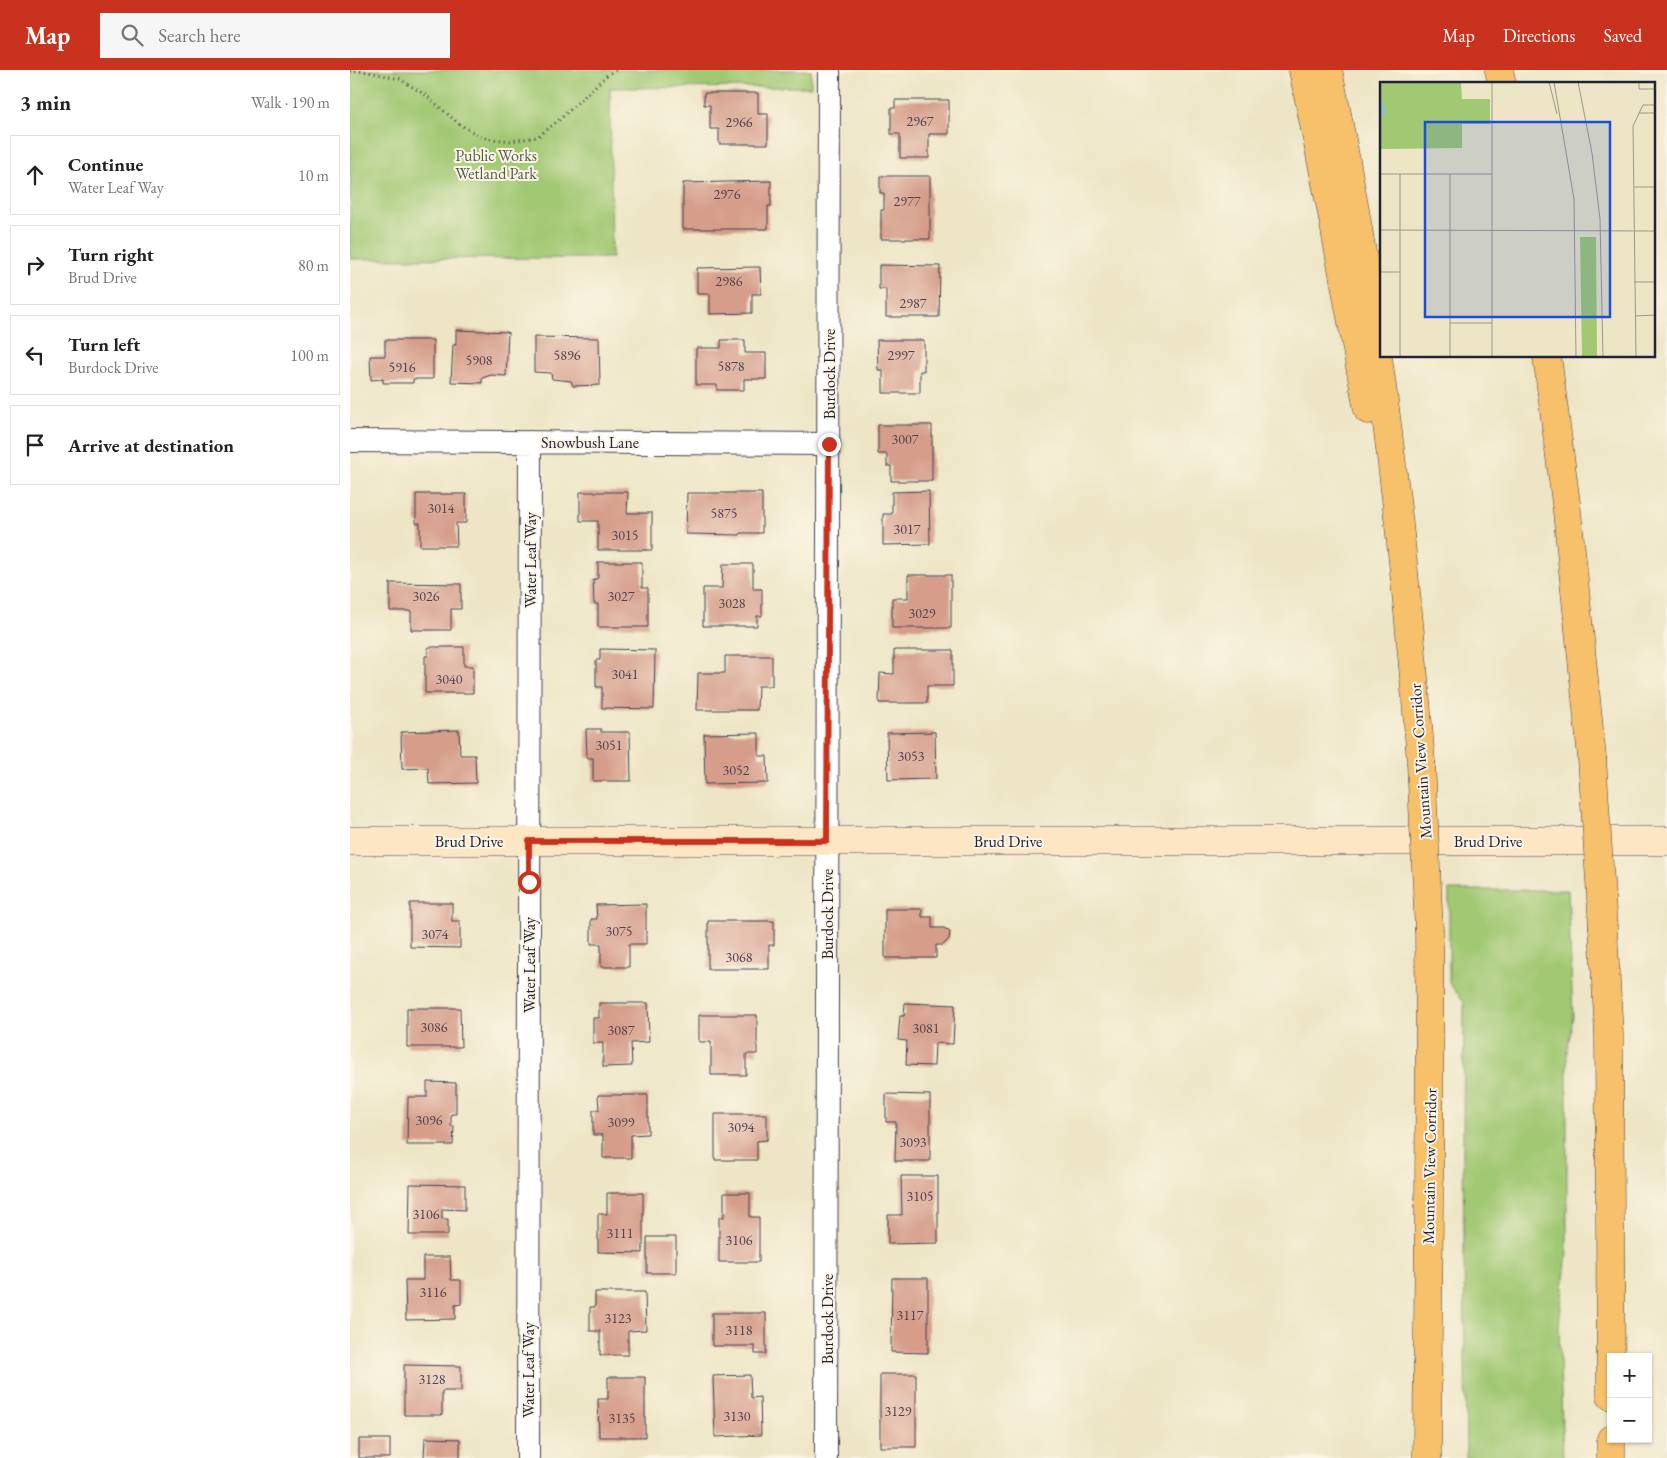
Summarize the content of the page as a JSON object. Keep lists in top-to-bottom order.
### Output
{
  "streets": {
    "highway": ["Mountain View Corridor"],
    "main road": ["Brud Drive"],
    "street": ["Burdock Drive", "Snowbush Lane", "Water Leaf Way"]
  },
  "crossings": [
    ["Burdock Drive", "Snowbush Lane"],
    ["Burdock Drive", "Brud Drive"],
    ["Snowbush Lane", "Water Leaf Way"],
    ["Water Leaf Way", "Brud Drive"]
  ],
  "parks": ["Public Works Wetland Park"],
  "house_numbers": [
    "2967",
    "2966",
    "2976",
    "2977",
    "2986",
    "2987",
    "5896",
    "2997",
    "5908",
    "5878",
    "5916",
    "3007",
    "3014",
    "5875",
    "3017",
    "3015",
    "3026",
    "3027",
    "3028",
    "3029",
    "3041",
    "3040",
    "3051",
    "3053",
    "3052",
    "3075",
    "3074",
    "3068",
    "3086",
    "3081",
    "3087",
    "3096",
    "3099",
    "3094",
    "3093",
    "3105",
    "3106",
    "3111",
    "3106",
    "3116",
    "3117",
    "3123",
    "3118",
    "3128",
    "3129",
    "3130",
    "3135"
  ],
  "page": {
    "header": "Map",
    "search": "Search here",
    "nav": ["Map", "Directions", "Saved"],
    "heading": ["3 min", "Walk · 190 m"],
    "list": [
      ["Continue", "Water Leaf Way", "10 m"],
      ["Turn right", "Brud Drive", "80 m"],
      ["Turn left", "Burdock Drive", "100 m"],
      "Arrive at destination"
    ],
    "map_buttons": ["+", "−"]
  }
}
